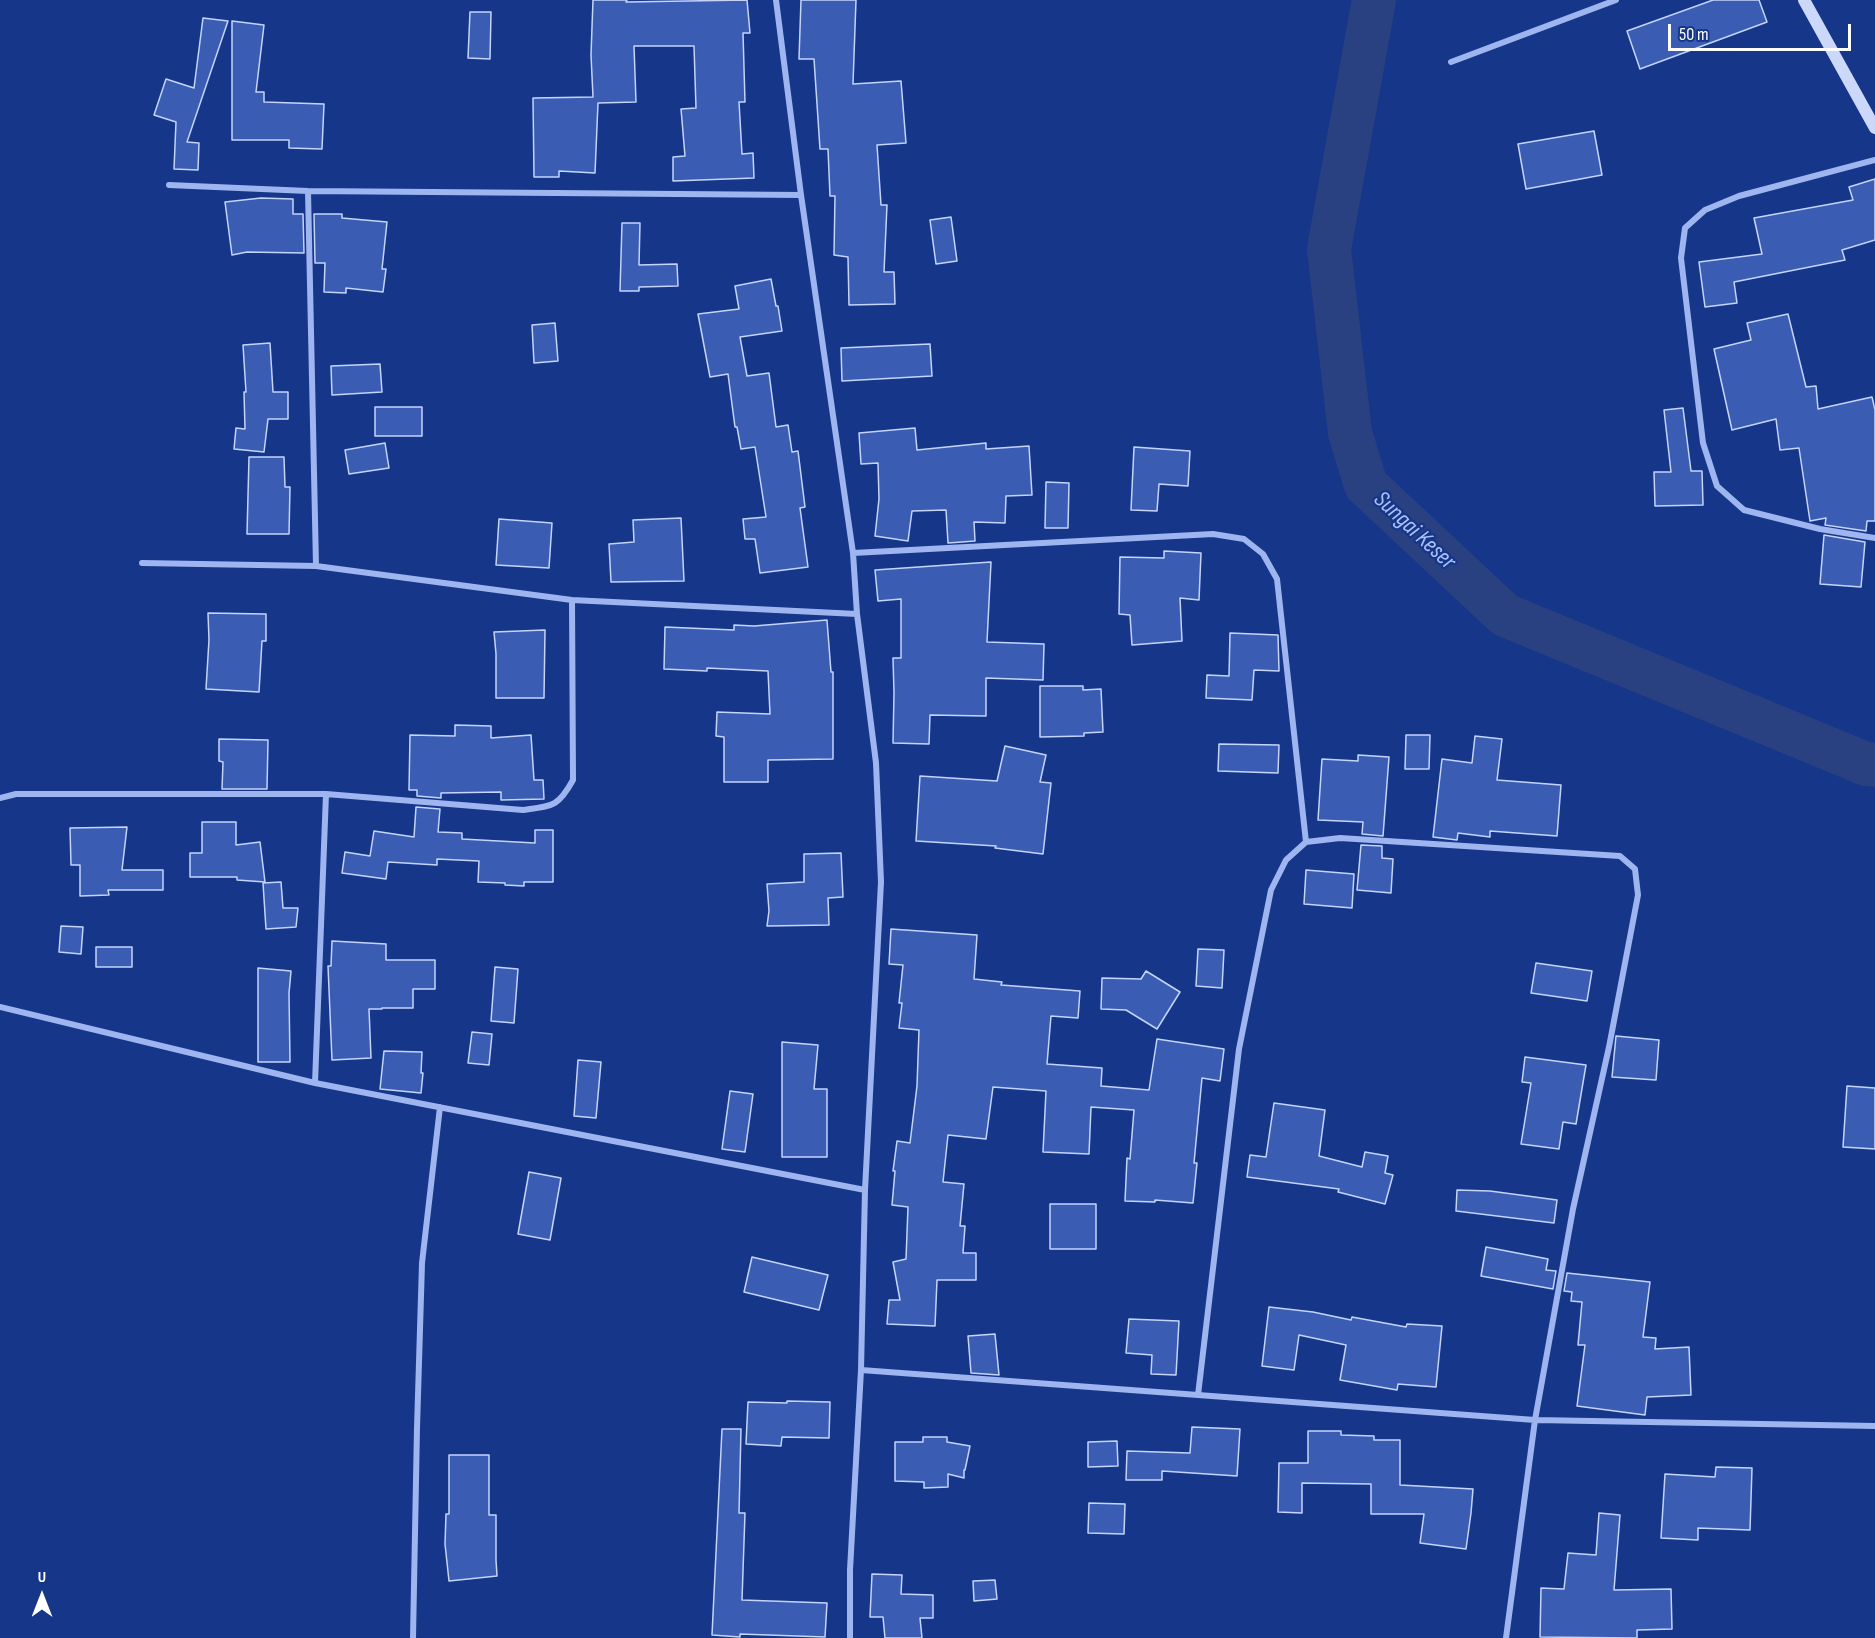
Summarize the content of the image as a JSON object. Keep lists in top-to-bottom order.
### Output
{
  "water": ["Sungai Keser"],
  "scale_bar": "50 m",
  "north": "top"
}
